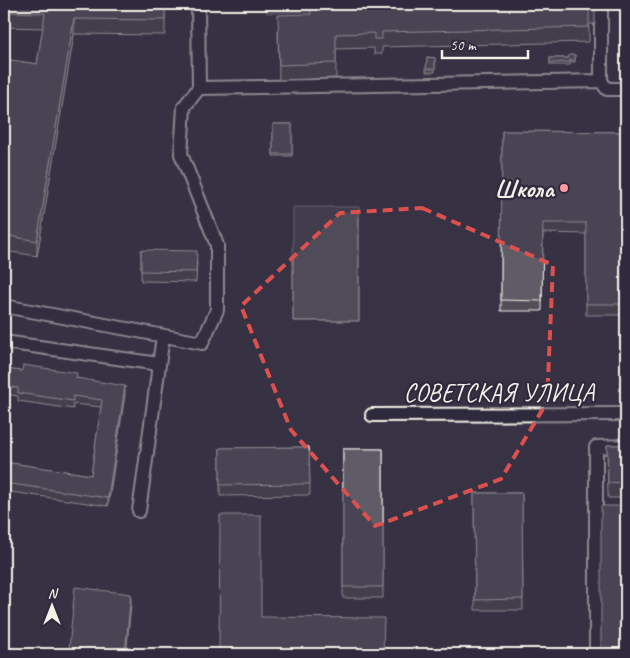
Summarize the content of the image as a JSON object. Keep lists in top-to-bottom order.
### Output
{
  "streets": {
    "street": ["СОВЕТСКАЯ УЛИЦА"]
  },
  "places": ["Школа"],
  "scale_bar": "50 m",
  "north": "top"
}
